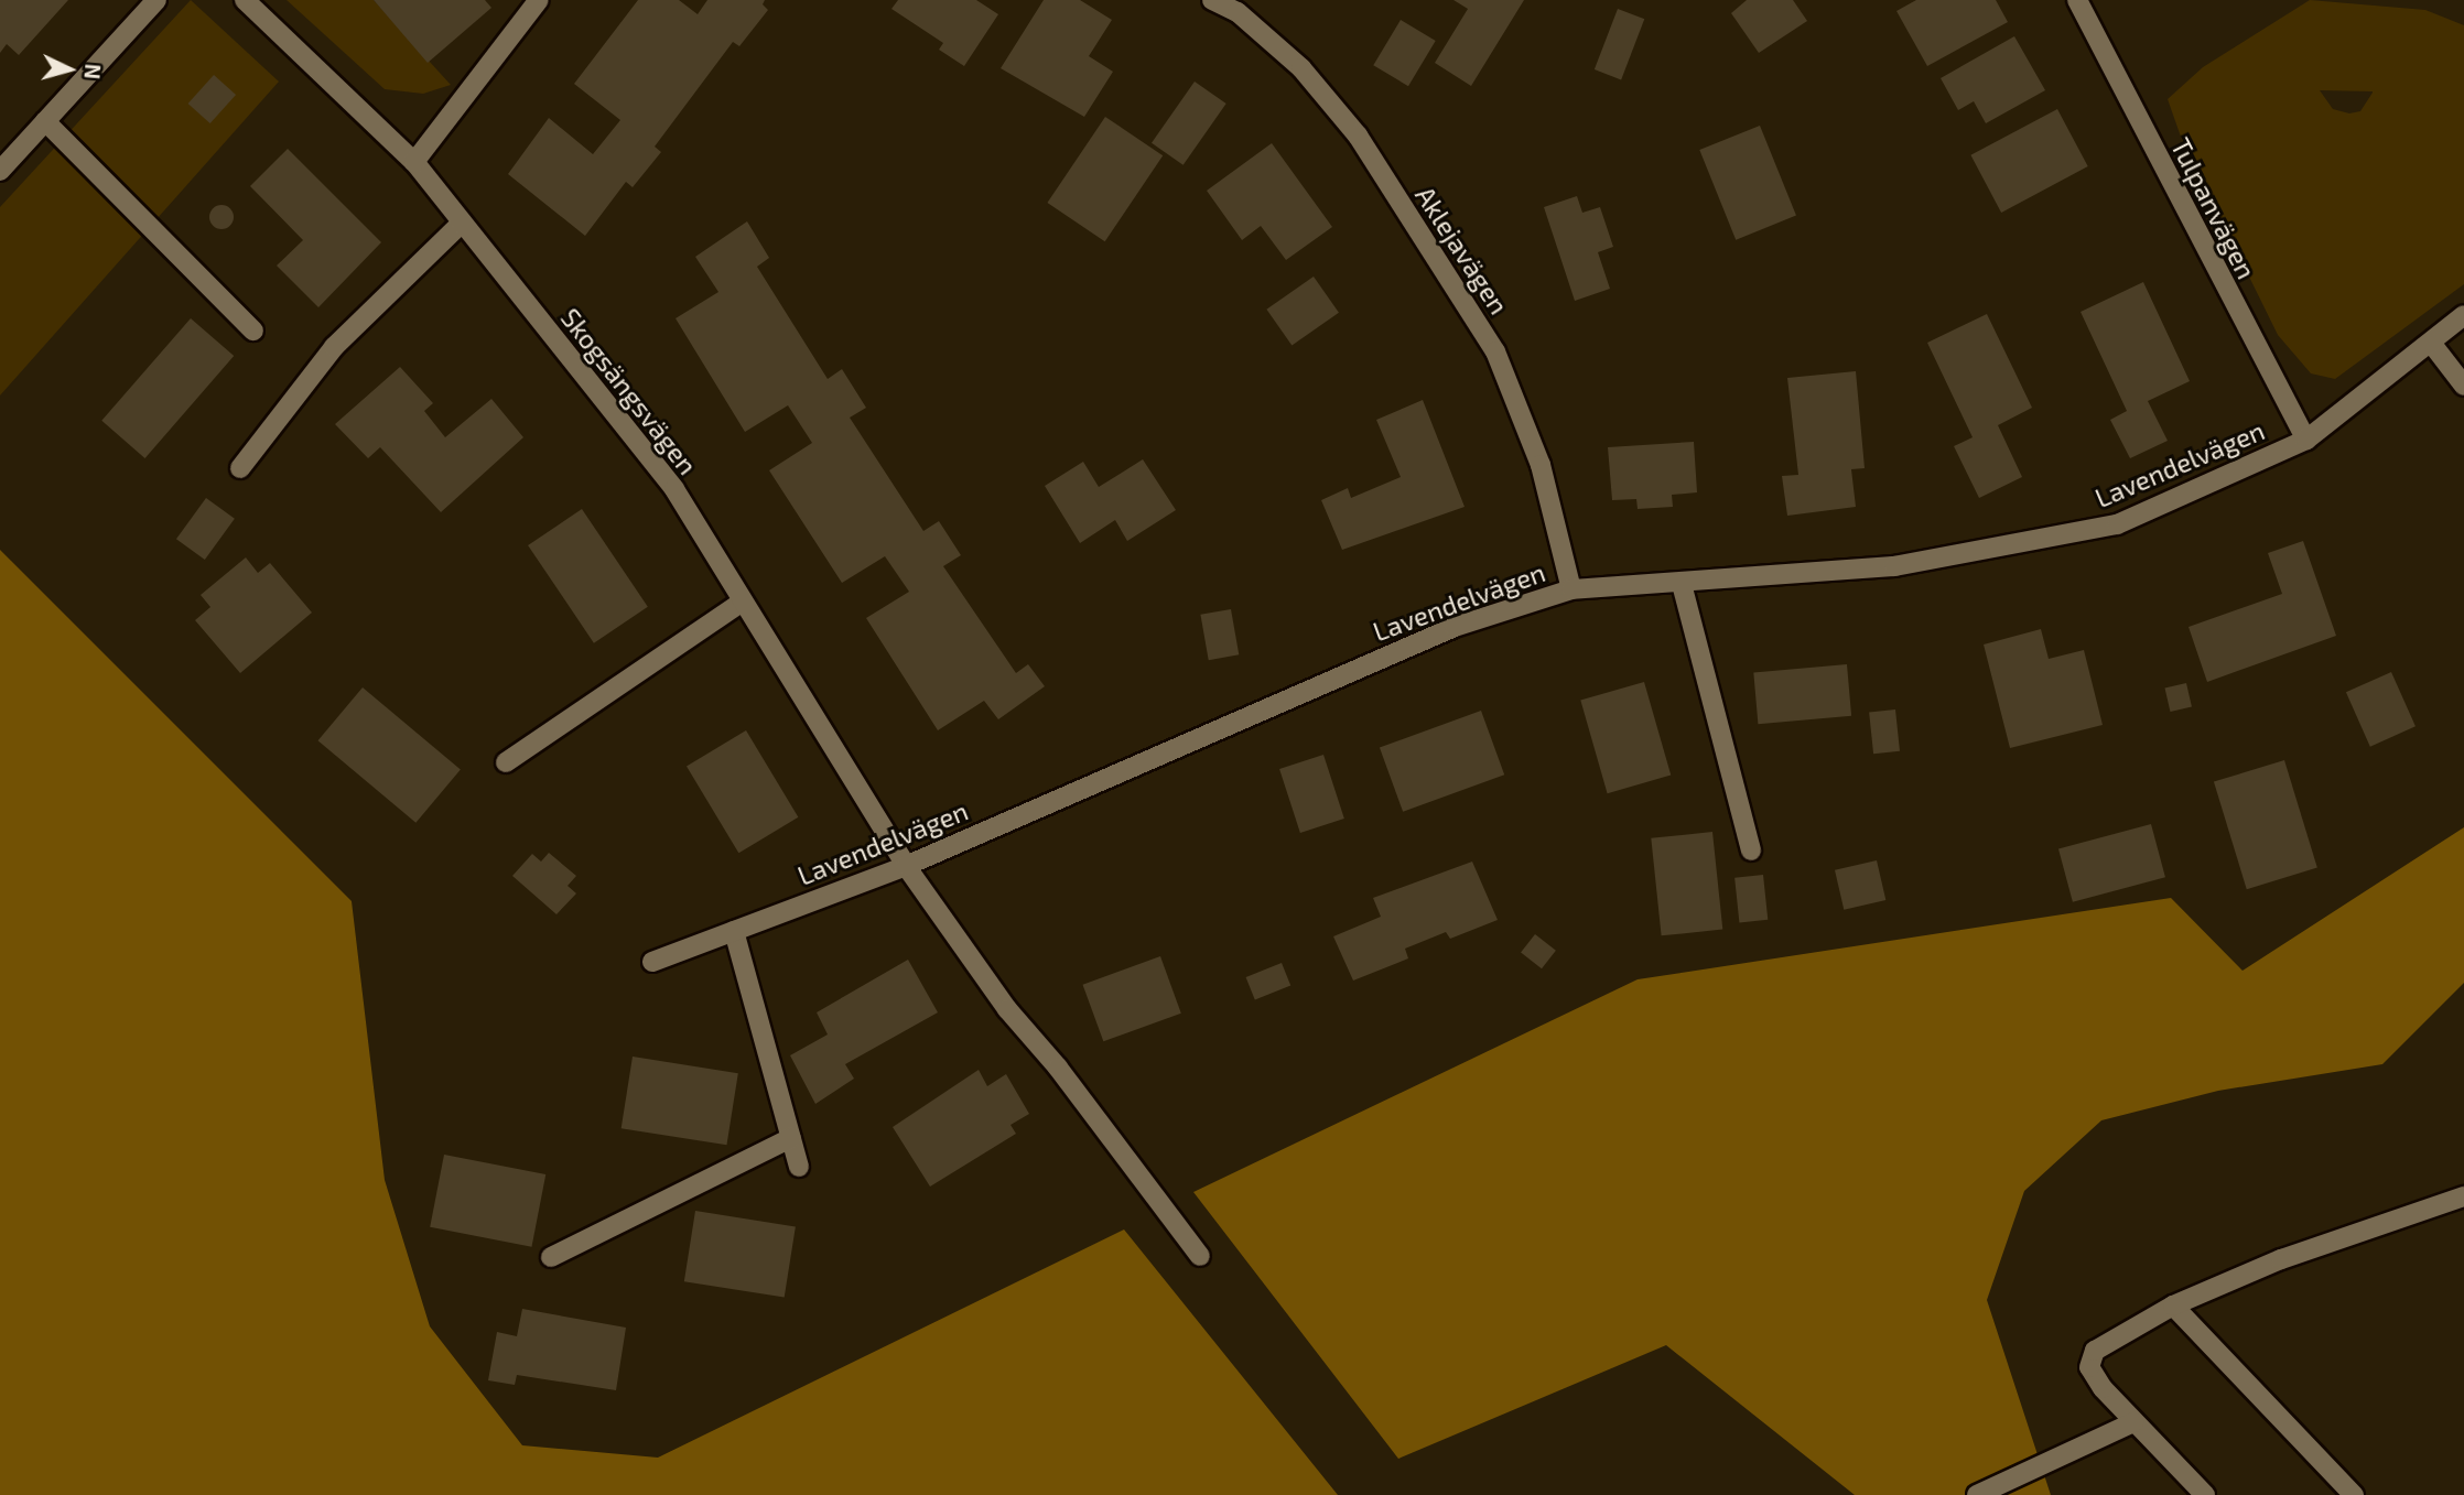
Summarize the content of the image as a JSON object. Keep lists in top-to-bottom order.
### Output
{
  "streets": {
    "street": [
      "Tulpanvägen",
      "Aklejavägen",
      "Skogsängsvägen",
      "Lavendelvägen"
    ]
  },
  "crossings": [
    ["Tulpanvägen", "Lavendelvägen"],
    ["Aklejavägen", "Lavendelvägen"],
    ["Skogsängsvägen", "Lavendelvägen"]
  ],
  "north": "right"
}
